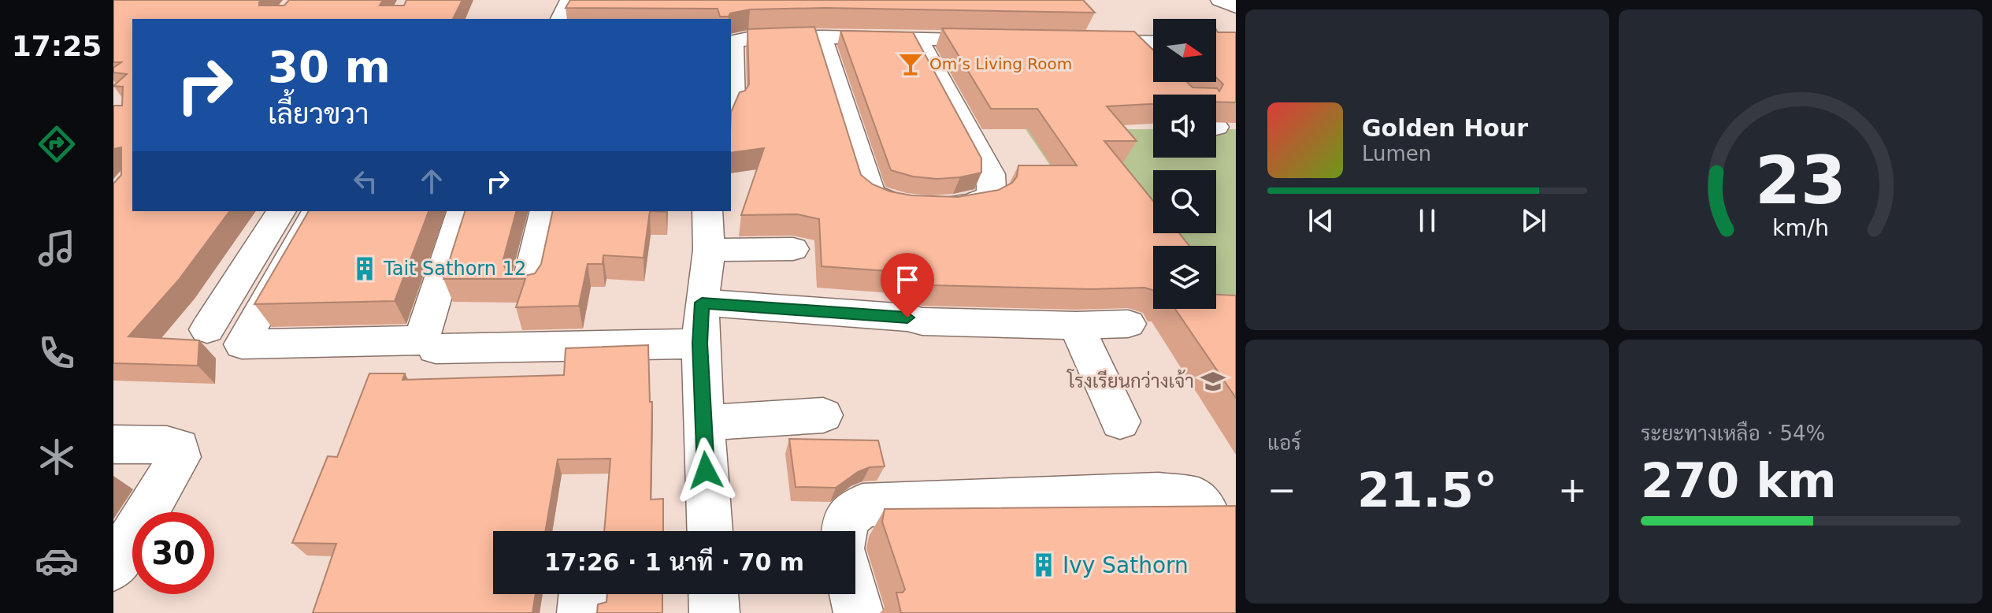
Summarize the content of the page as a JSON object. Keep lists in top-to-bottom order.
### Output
{
  "places": {
    "bar": ["Om’s Living Room"],
    "building": ["Tait Sathorn 12", "Ivy Sathorn"],
    "school or university": ["โรงเรียนกว่างเจ้า"]
  },
  "north": "right",
  "page": {
    "tabs": "17:25",
    "turn": ["30 m", "เลี้ยวขวา"],
    "song": ["Golden Hour", "Lumen"],
    "tile": [
      "แอร์",
      ["ระยะทางเหลือ · 54%", "270 km"]
    ],
    "heat": ["−", "21.5°", "+"],
    "limit": "30",
    "trip": "17:26 · 1 นาที · 70 m",
    "gauge": ["23", "km/h"]
  }
}
